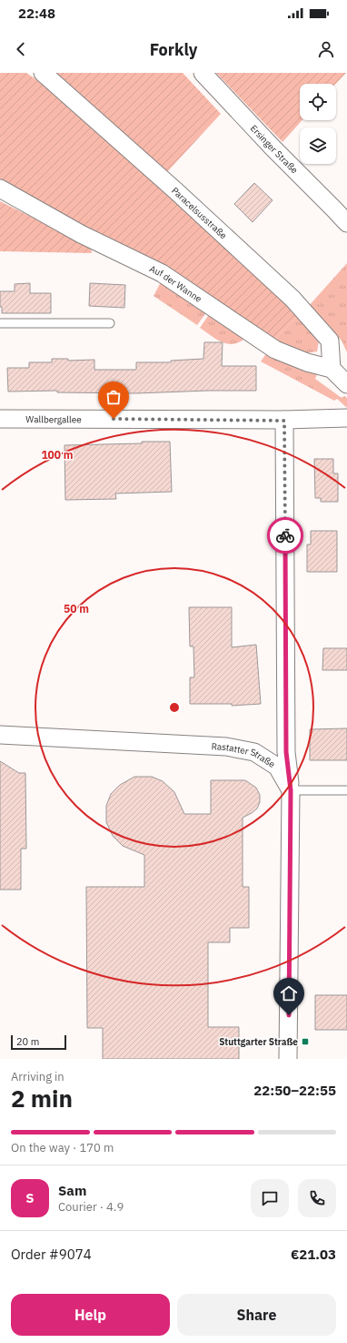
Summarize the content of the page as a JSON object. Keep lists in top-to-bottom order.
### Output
{
  "streets": {
    "street": [
      "Ersinger Straße",
      "Paracelsusstraße",
      "Auf der Wanne",
      "Wallbergallee",
      "Rastatter Straße"
    ]
  },
  "crossings": [
    ["Paracelsusstraße", "Auf der Wanne"]
  ],
  "places": {
    "transit": ["Stuttgarter Straße"]
  },
  "scale_bar": "20 m",
  "page": {
    "status": "22:48",
    "header": "Forkly",
    "scale": "20 m",
    "heading": ["2 min", "Arriving in", "22:50–22:55"],
    "panel": [
      "Sam",
      "Courier · 4.9",
      "Order #9074",
      "€21.03"
    ],
    "bar": "On the way · 170 m",
    "round": "S",
    "buttons": ["Help", "Share"]
  },
  "rings": ["100 m", "50 m"]
}
